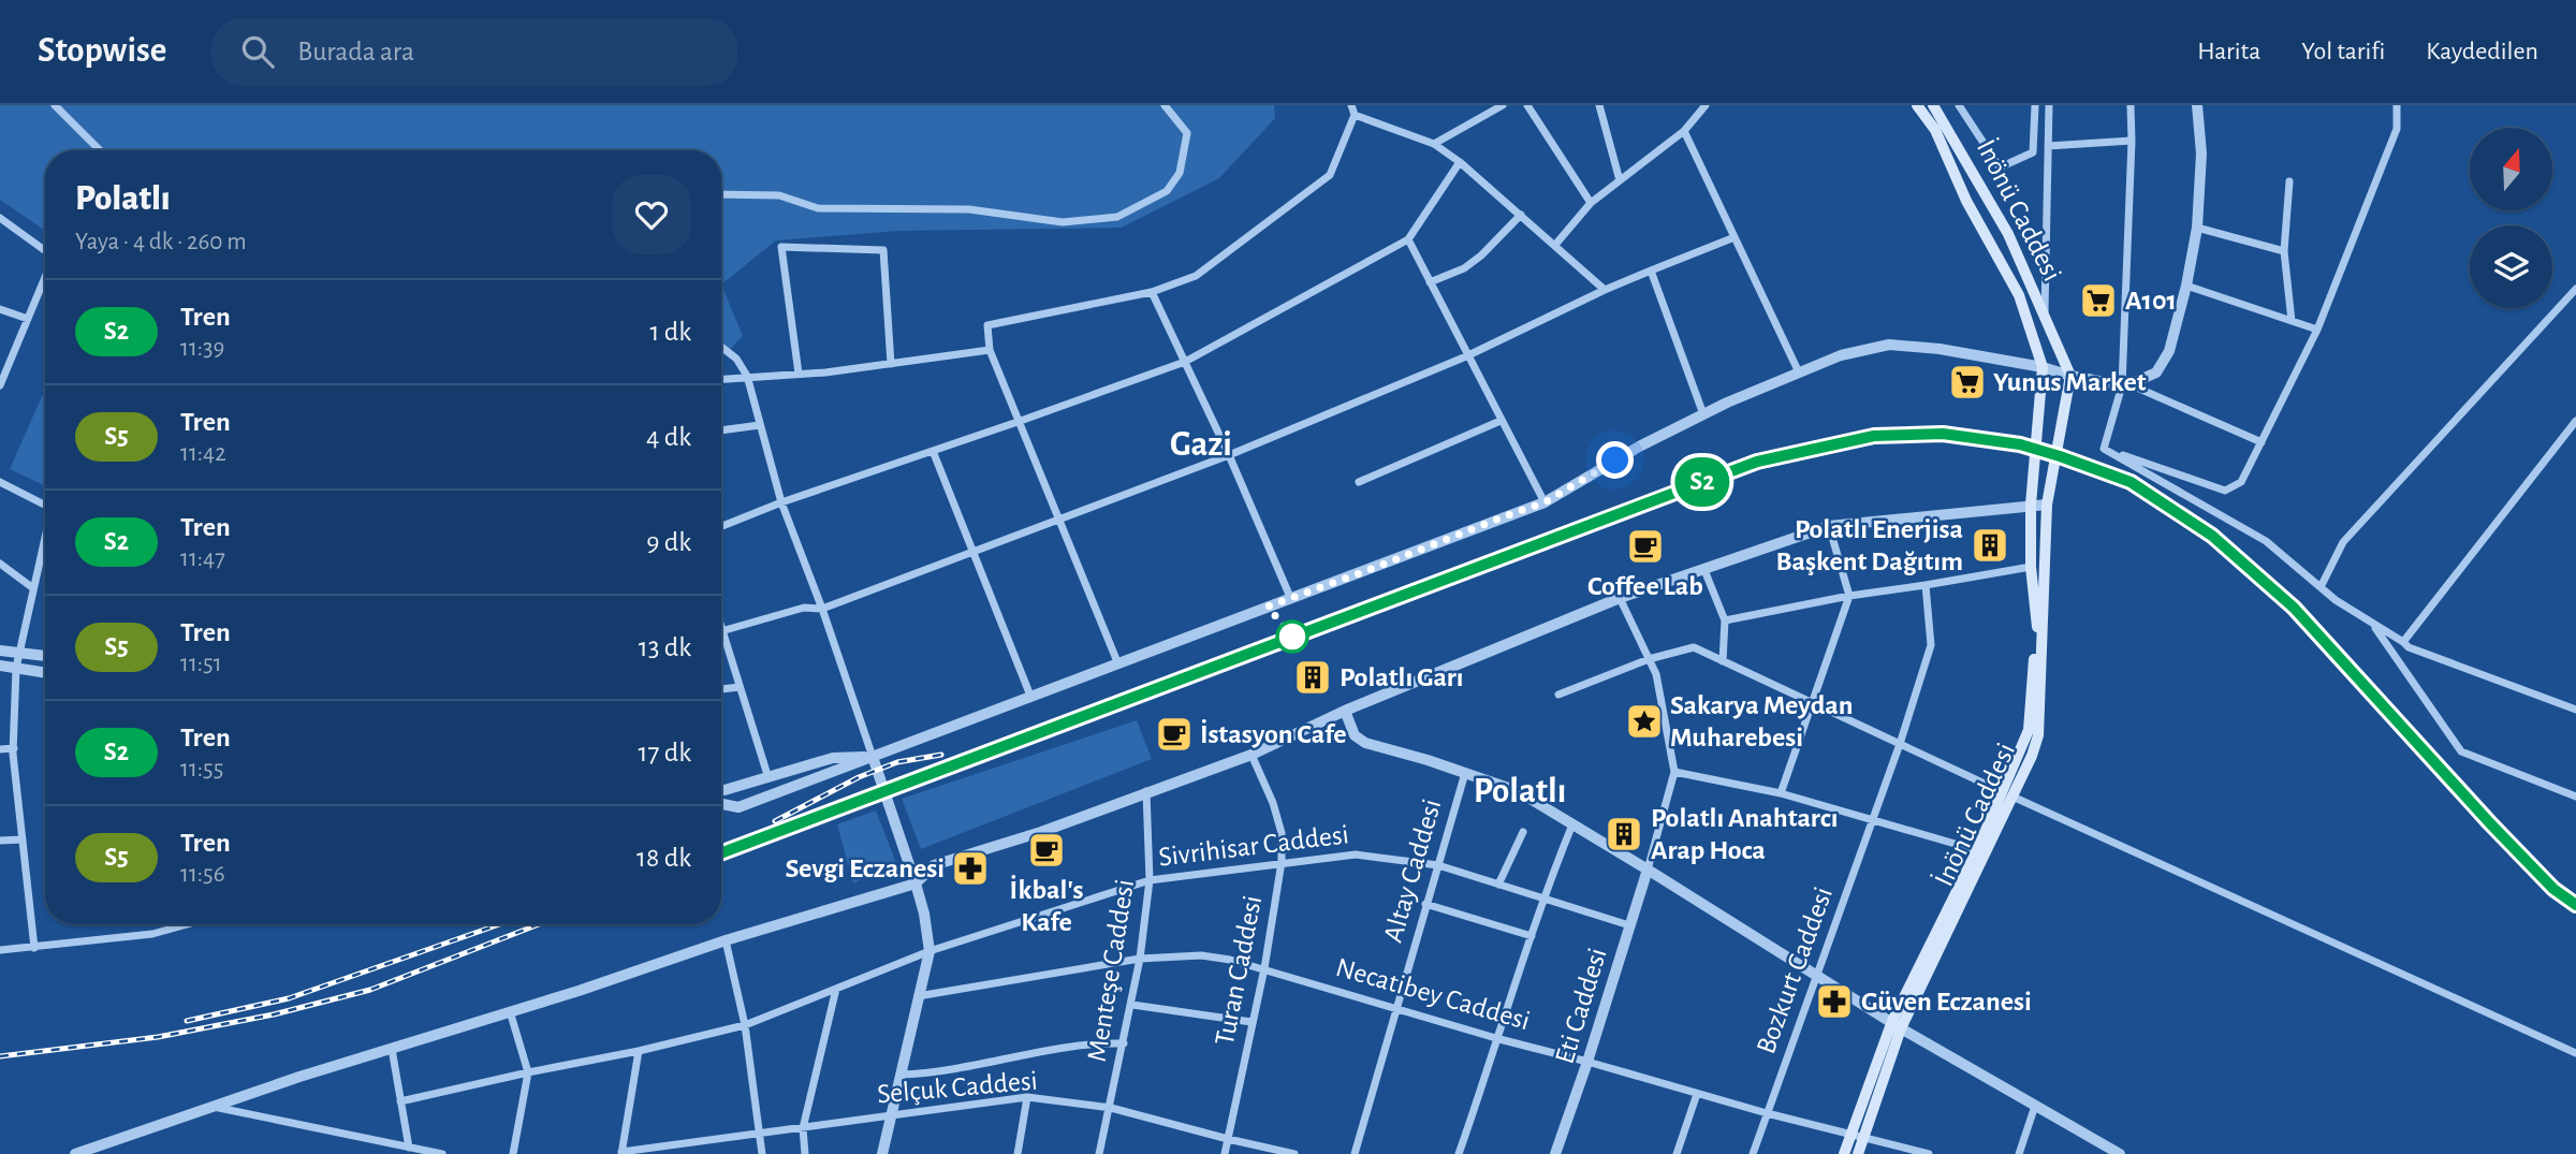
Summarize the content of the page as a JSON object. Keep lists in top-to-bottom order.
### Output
{
  "streets": {
    "main road": ["İnönü Caddesi"],
    "street": [
      "Sivrihisar Caddesi",
      "Altay Caddesi",
      "Menteşe Caddesi",
      "Turan Caddesi",
      "Bozkurt Caddesi",
      "Necatibey Caddesi",
      "Eti Caddesi",
      "Selçuk Caddesi"
    ]
  },
  "crossings": [
    ["İnönü Caddesi", "Necatibey Caddesi"],
    ["Sivrihisar Caddesi", "Altay Caddesi"],
    ["Sivrihisar Caddesi", "Menteşe Caddesi"],
    ["Sivrihisar Caddesi", "Turan Caddesi"],
    ["Sivrihisar Caddesi", "Eti Caddesi"],
    ["Altay Caddesi", "Necatibey Caddesi"],
    ["Menteşe Caddesi", "Necatibey Caddesi"],
    ["Menteşe Caddesi", "Selçuk Caddesi"],
    ["Turan Caddesi", "Necatibey Caddesi"],
    ["Turan Caddesi", "Selçuk Caddesi"],
    ["Bozkurt Caddesi", "Necatibey Caddesi"],
    ["Necatibey Caddesi", "Eti Caddesi"]
  ],
  "districts": ["Gazi", "Polatlı"],
  "places": {
    "supermarket": ["A101", "Yunus Market"],
    "building": ["Polatlı Enerjisa Başkent Dağıtım", "Polatlı Garı", "Polatlı Anahtarcı Arap Hoca"],
    "cafe": ["Coffee Lab", "İstasyon Cafe", "İkbal's Kafe"],
    "place": ["Sakarya Meydan Muharebesi"],
    "pharmacy": ["Sevgi Eczanesi", "Güven Eczanesi"]
  },
  "north": "top",
  "page": {
    "header": "Stopwise",
    "search": "Burada ara",
    "nav": ["Harita", "Yol tarifi", "Kaydedilen"],
    "on_map": "S2",
    "heading": ["Polatlı", "Yaya · 4 dk · 260 m"],
    "list": [
      {
        "mark": "S2",
        "name": "Tren",
        "note": "11:39",
        "value": "1 dk"
      },
      {
        "mark": "S5",
        "name": "Tren",
        "note": "11:42",
        "value": "4 dk"
      },
      {
        "mark": "S2",
        "name": "Tren",
        "note": "11:47",
        "value": "9 dk"
      },
      {
        "mark": "S5",
        "name": "Tren",
        "note": "11:51",
        "value": "13 dk"
      },
      {
        "mark": "S2",
        "name": "Tren",
        "note": "11:55",
        "value": "17 dk"
      },
      {
        "mark": "S5",
        "name": "Tren",
        "note": "11:56",
        "value": "18 dk"
      }
    ]
  }
}
